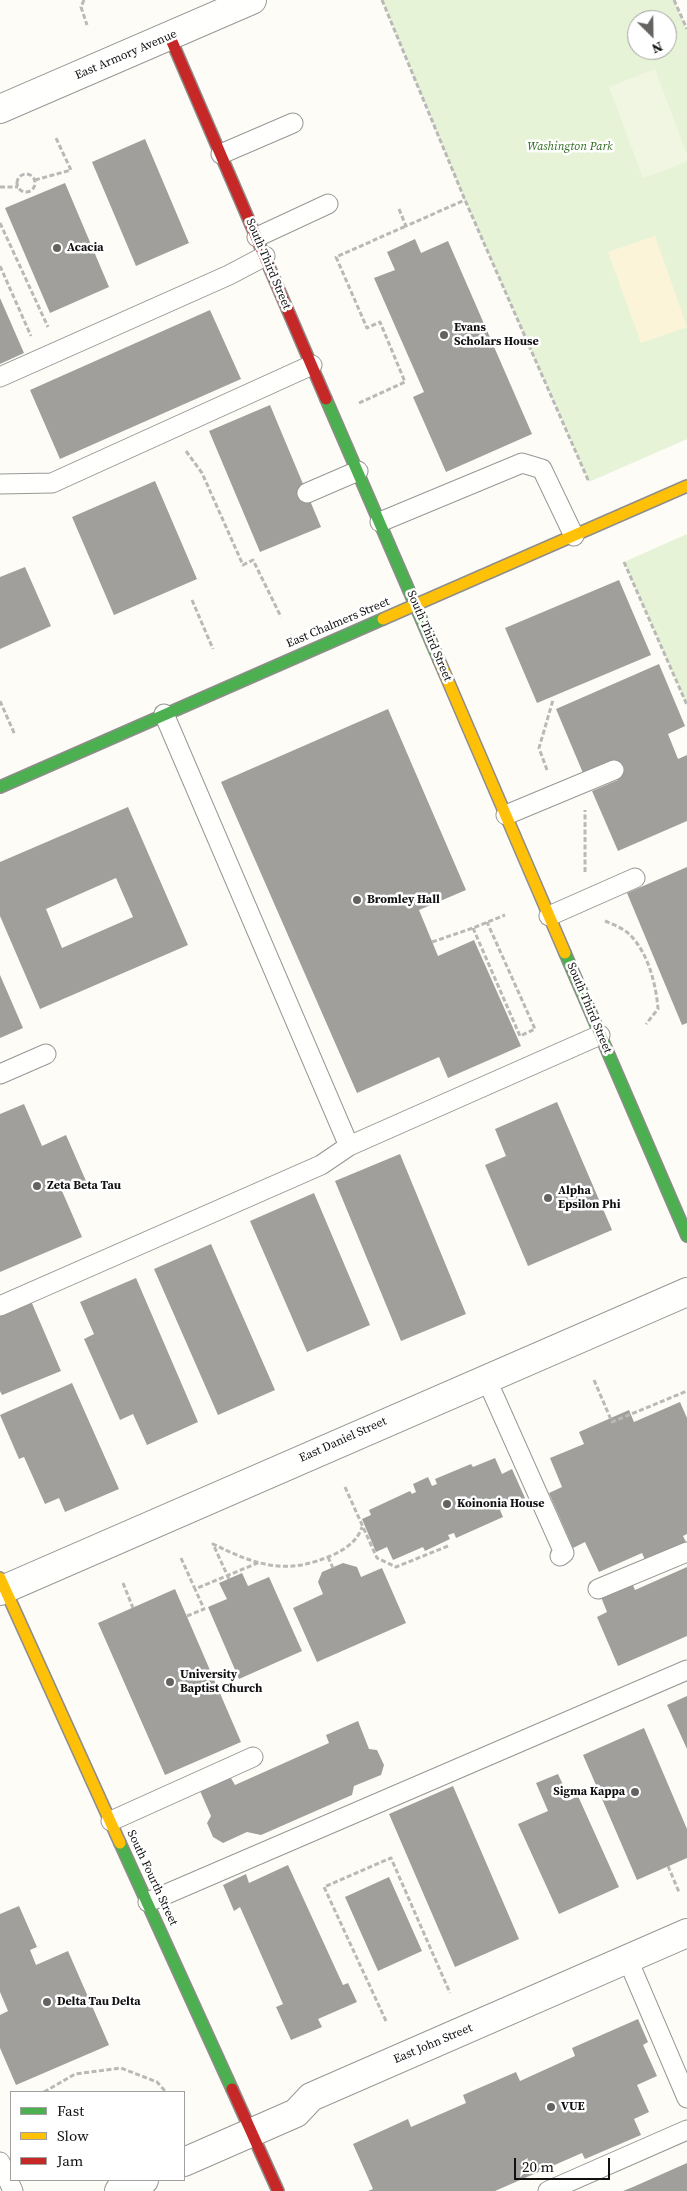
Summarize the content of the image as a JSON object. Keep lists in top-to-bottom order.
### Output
{
  "streets": {
    "street": [
      "East Armory Avenue",
      "South Third Street",
      "East Chalmers Street",
      "East Daniel Street",
      "South Fourth Street",
      "East John Street"
    ]
  },
  "crossings": [
    ["East Armory Avenue", "South Third Street"],
    ["South Third Street", "East Chalmers Street"],
    ["East Daniel Street", "South Fourth Street"],
    ["South Fourth Street", "East John Street"]
  ],
  "parks": ["Washington Park"],
  "places": [
    "Acacia",
    "Evans Scholars House",
    "Bromley Hall",
    "Zeta Beta Tau",
    "Alpha Epsilon Phi",
    "Koinonia House",
    "University Baptist Church",
    "Sigma Kappa",
    "Delta Tau Delta",
    "VUE"
  ],
  "legend": ["Fast", "Slow", "Jam"],
  "scale_bar": "20 m",
  "north": "bottom right"
}
